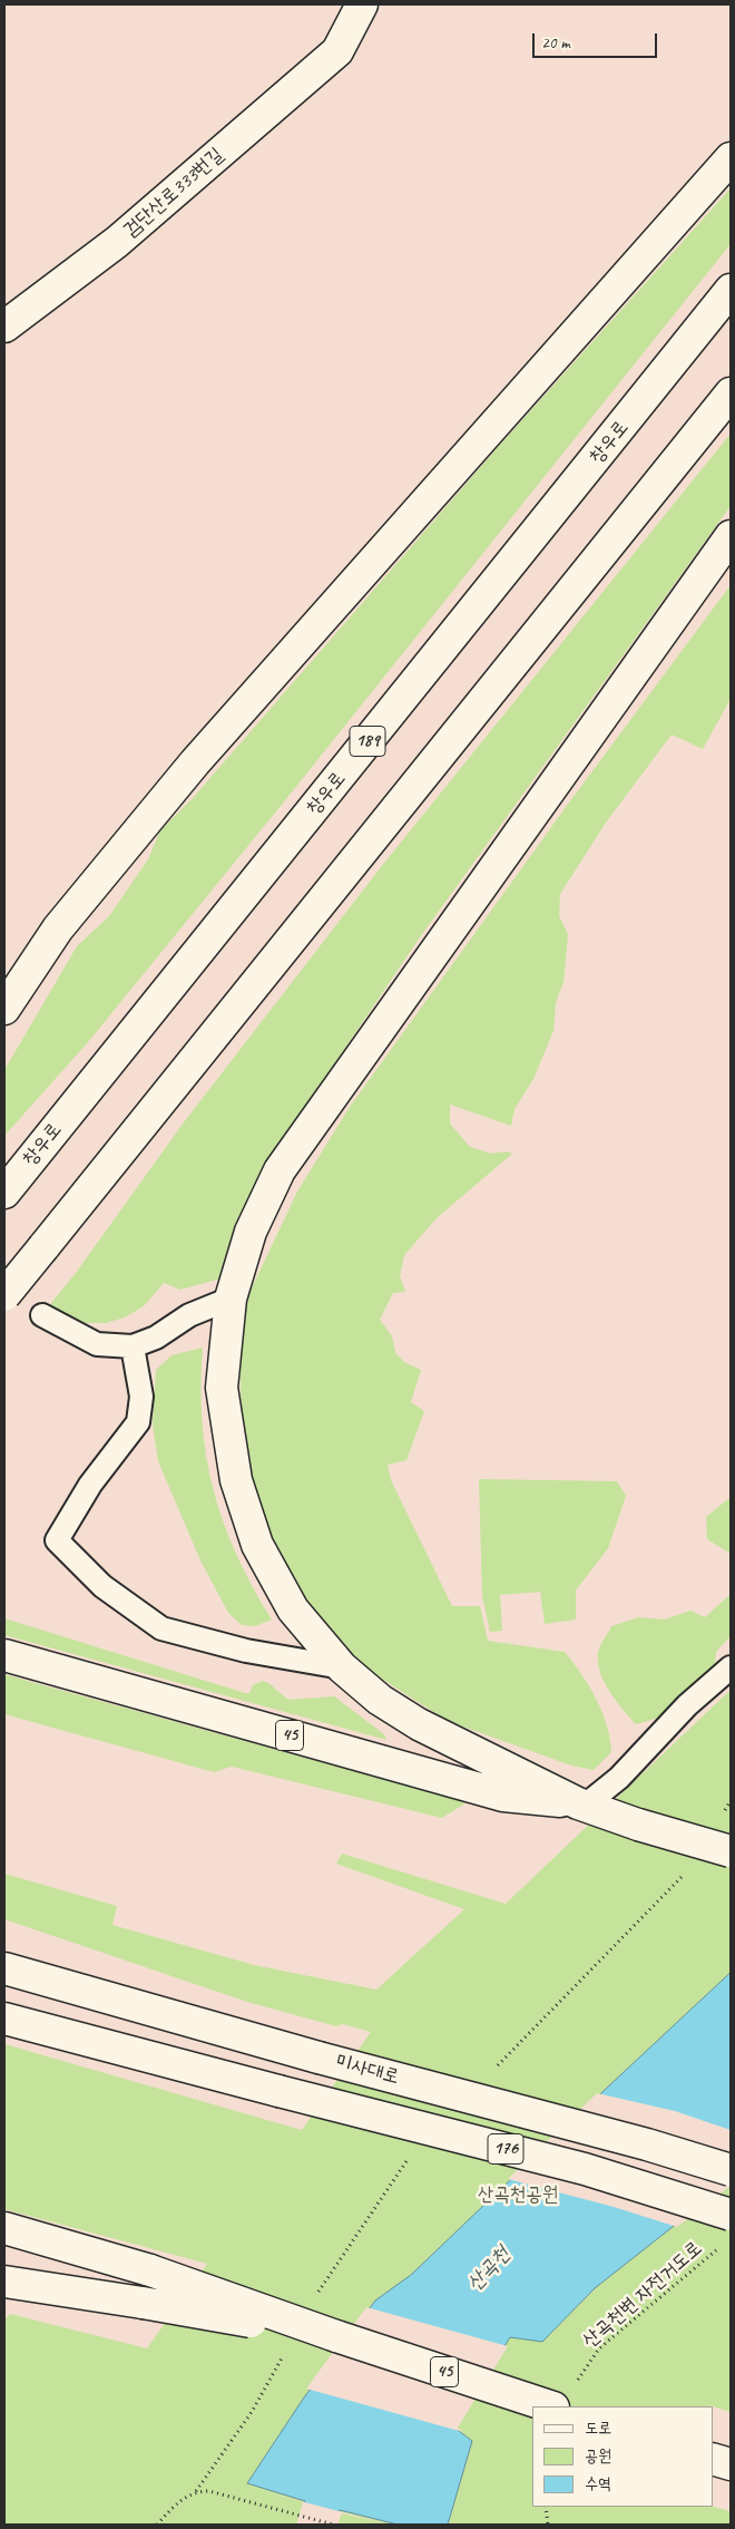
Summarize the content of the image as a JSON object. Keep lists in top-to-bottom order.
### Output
{
  "streets": {
    "main road": [
      "검단산로333번길",
      "창우로",
      "189",
      "45",
      "미사대로",
      "176"
    ],
    "path": ["산곡천변 자전거도로"]
  },
  "water": ["산곡천"],
  "parks": ["산곡천공원"],
  "legend": ["도로", "공원", "수역"],
  "scale_bar": "20 m"
}
